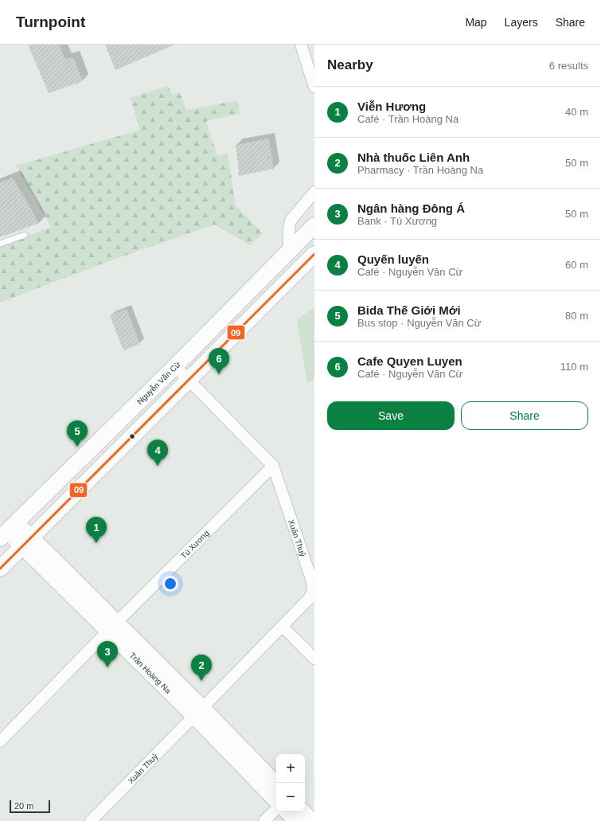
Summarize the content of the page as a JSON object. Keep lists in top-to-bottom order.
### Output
{
  "streets": {
    "main road": ["Nguyễn Văn Cừ", "Trần Hoàng Na"],
    "street": ["Xuân Thuỷ", "Tú Xương"]
  },
  "crossings": [
    ["Nguyễn Văn Cừ", "Xuân Thuỷ"],
    ["Nguyễn Văn Cừ", "Trần Hoàng Na"],
    ["Xuân Thuỷ", "Tú Xương"],
    ["Xuân Thuỷ", "Trần Hoàng Na"],
    ["Tú Xương", "Trần Hoàng Na"]
  ],
  "lines": ["transit line 09"],
  "scale_bar": "20 m",
  "page": {
    "header": "Turnpoint",
    "nav": ["Map", "Layers", "Share"],
    "heading": ["Nearby", "6 results"],
    "list": [
      {
        "mark": "1",
        "name": "Viễn Hương",
        "note": "Café · Trần Hoàng Na",
        "value": "40 m"
      },
      {
        "mark": "2",
        "name": "Nhà thuốc Liên Anh",
        "note": "Pharmacy · Trần Hoàng Na",
        "value": "50 m"
      },
      {
        "mark": "3",
        "name": "Ngân hàng Đông Á",
        "note": "Bank · Tú Xương",
        "value": "50 m"
      },
      {
        "mark": "4",
        "name": "Quyến luyến",
        "note": "Café · Nguyễn Văn Cừ",
        "value": "60 m"
      },
      {
        "mark": "5",
        "name": "Bida Thế Giới Mới",
        "note": "Bus stop · Nguyễn Văn Cừ",
        "value": "80 m"
      },
      {
        "mark": "6",
        "name": "Cafe Quyen Luyen",
        "note": "Café · Nguyễn Văn Cừ",
        "value": "110 m"
      }
    ],
    "pins": [
      "6",
      "5",
      "4",
      "1",
      "3",
      "2"
    ],
    "buttons": ["Save", "Share"],
    "map_buttons": ["+", "−"],
    "scale": "20 m"
  }
}
